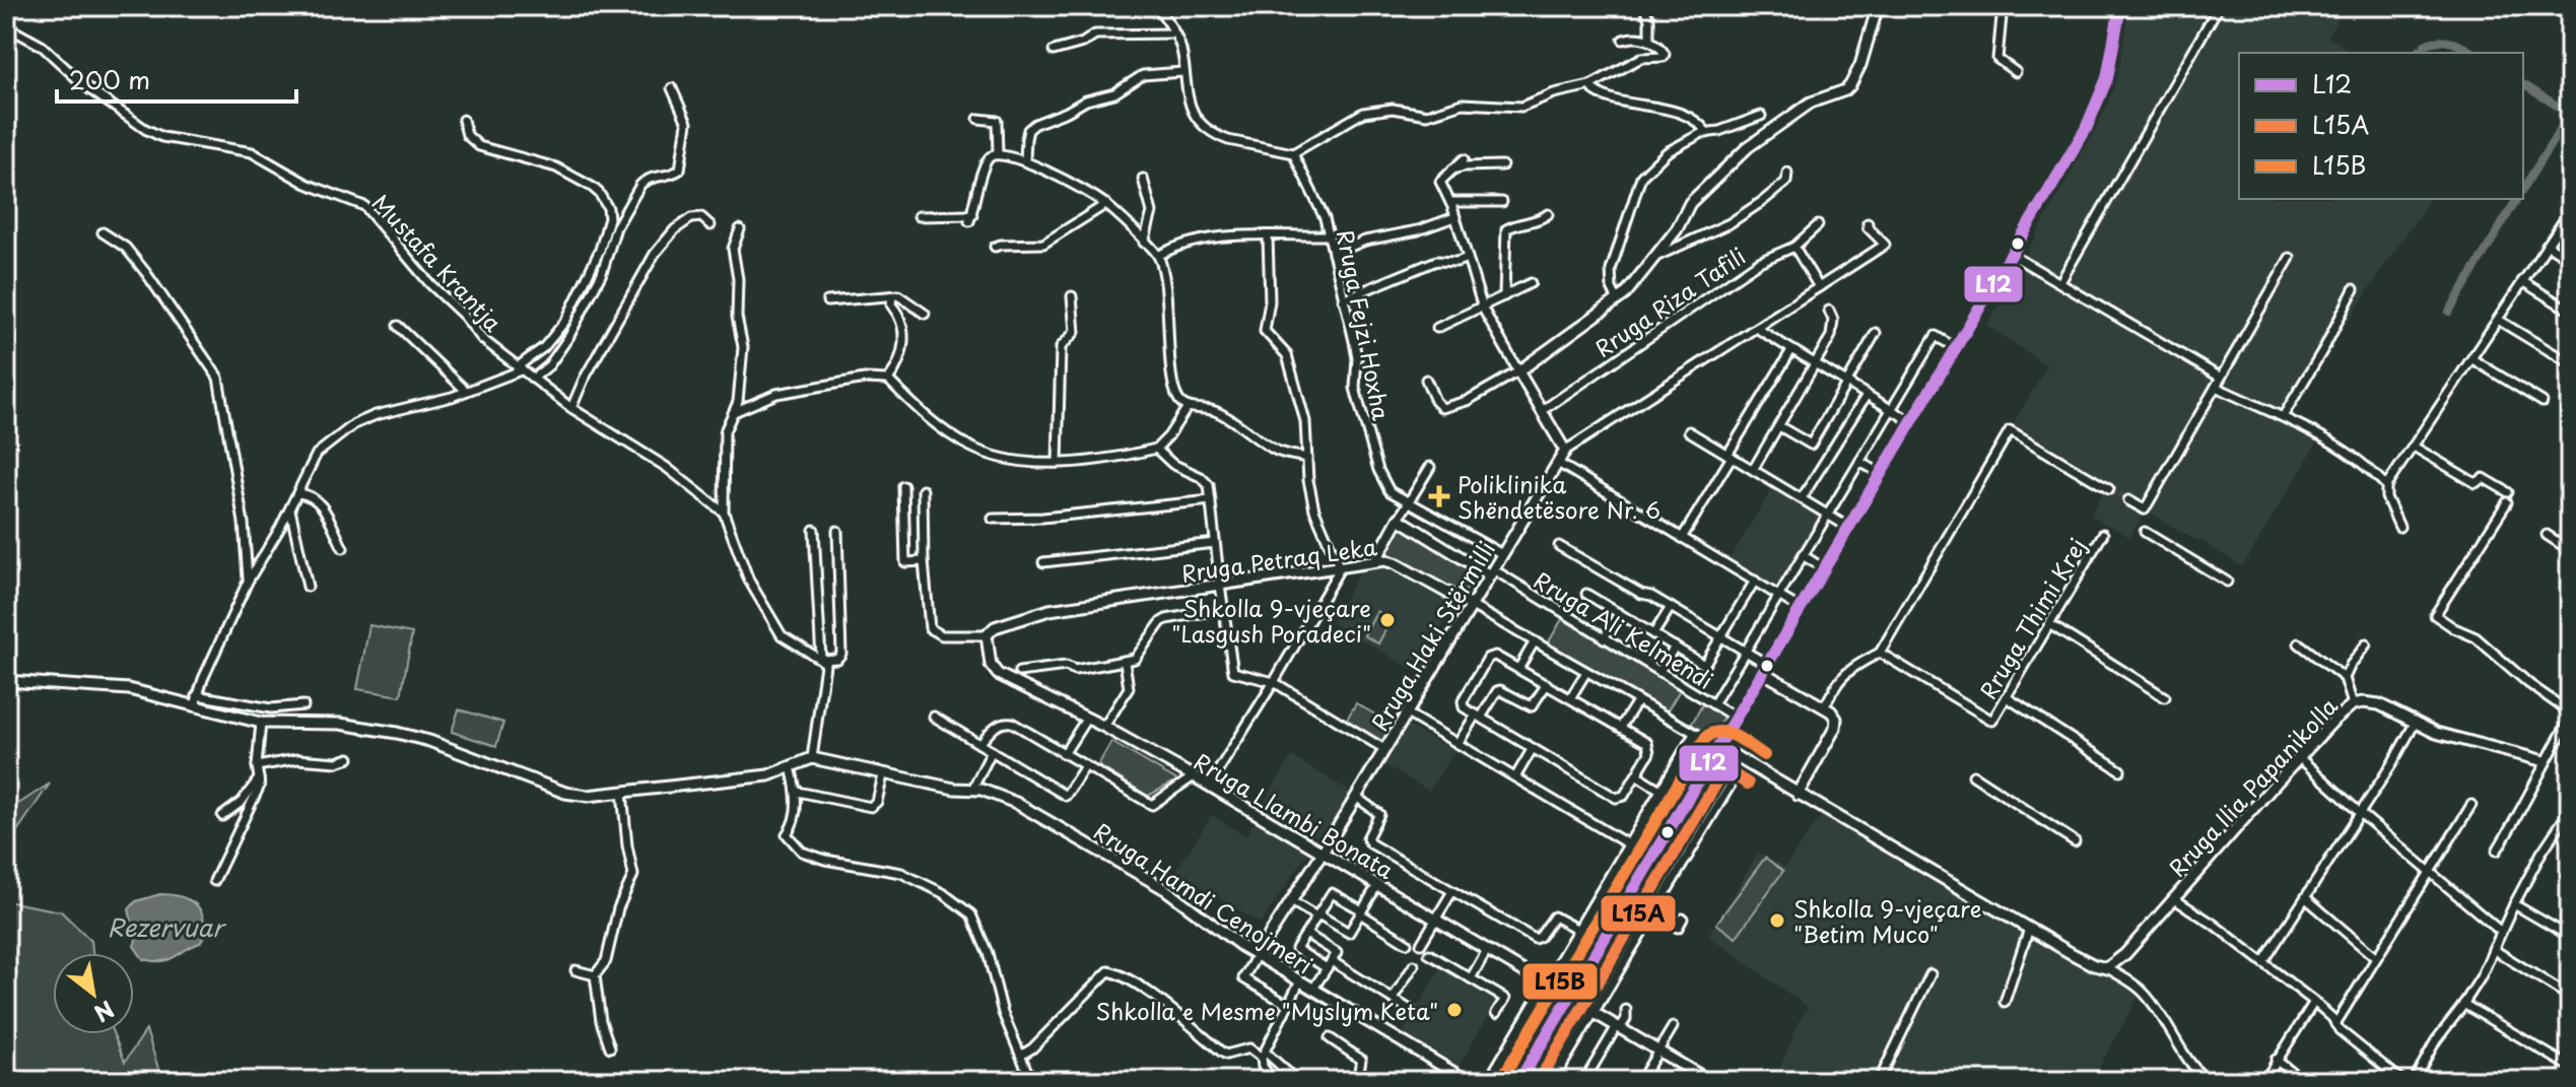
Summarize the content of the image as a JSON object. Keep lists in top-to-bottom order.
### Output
{
  "streets": {
    "street": [
      "Mustafa Krantja",
      "Rruga Riza Tafili",
      "Rruga Fejzi Hoxha",
      "Rruga Petraq Leka",
      "Rruga Thimi Krej",
      "Rruga Ali Kelmendi",
      "Rruga Haki Stërmilli",
      "Rruga Ilia Papanikolla",
      "Rruga Llambi Bonata",
      "Rruga Hamdi Cenojmeri"
    ]
  },
  "crossings": [
    ["Rruga Fejzi Hoxha", "Rruga Haki Stërmilli"],
    ["Rruga Petraq Leka", "Rruga Haki Stërmilli"],
    ["Rruga Petraq Leka", "Rruga Llambi Bonata"],
    ["Rruga Ali Kelmendi", "Rruga Haki Stërmilli"],
    ["Rruga Haki Stërmilli", "Rruga Llambi Bonata"],
    ["Rruga Haki Stërmilli", "Rruga Hamdi Cenojmeri"]
  ],
  "water": ["Rezervuar"],
  "places": {
    "health": ["Poliklinika Shëndetësore Nr. 6"],
    "other": ["Shkolla 9-vjeçare \"Lasgush Poradeci\"", "Shkolla 9-vjeçare \"Betim Muco\"", "Shkolla e Mesme \"Myslym Keta\""]
  },
  "lines": ["transit line L12", "transit line L15B", "transit line L15A"],
  "legend": ["L12", "L15A", "L15B"],
  "scale_bar": "200 m",
  "north": "bottom right"
}
